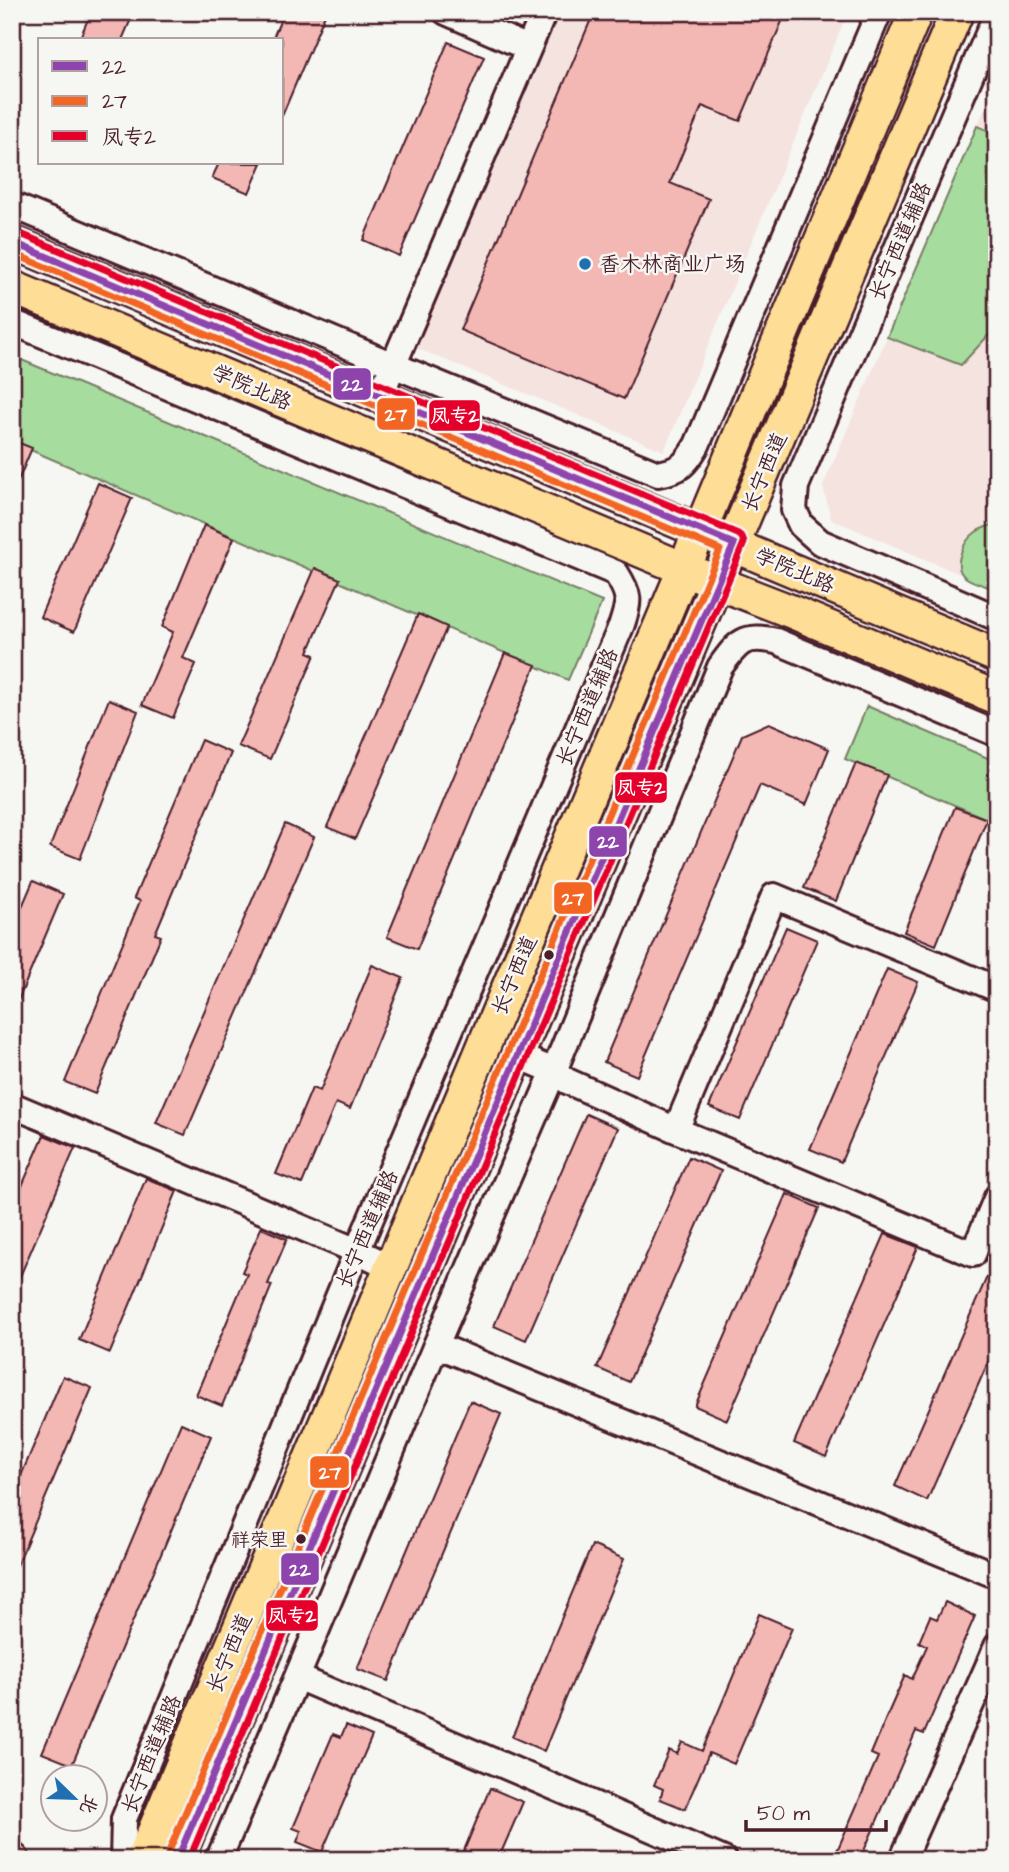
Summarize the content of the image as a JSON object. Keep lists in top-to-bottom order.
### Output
{
  "streets": {
    "main road": ["学院北路", "长宁西道"],
    "street": ["长宁西道辅路"]
  },
  "crossings": [
    ["学院北路", "长宁西道"]
  ],
  "places": ["香木林商业广场", "祥荣里"],
  "lines": ["transit line 凤专2", "transit line 22", "transit line 27"],
  "legend": ["22", "27", "凤专2"],
  "scale_bar": "50 m",
  "north": "bottom right"
}
